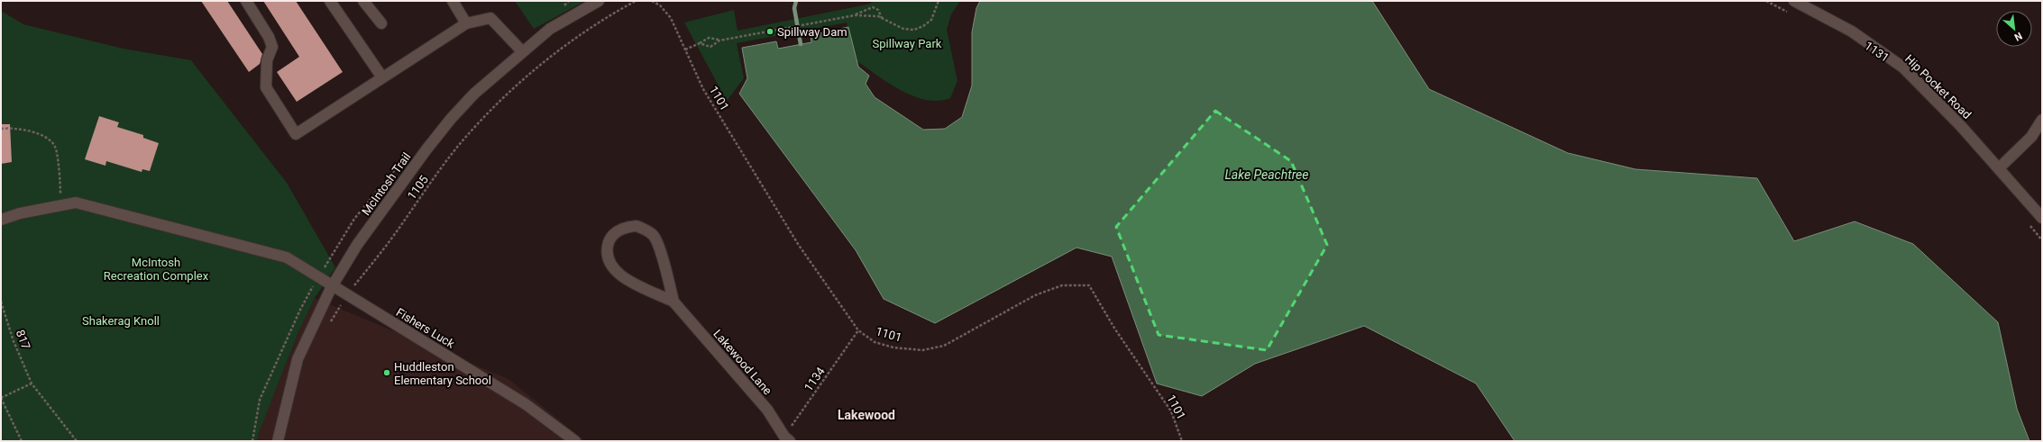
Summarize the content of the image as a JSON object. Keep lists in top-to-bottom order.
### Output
{
  "streets": {
    "street": [
      "Hip Pocket Road",
      "McIntosh Trail",
      "Fishers Luck",
      "Lakewood Lane"
    ],
    "path": [
      "1101",
      "1105",
      "817",
      "1134"
    ]
  },
  "crossings": [
    ["1101", "1134"],
    ["McIntosh Trail", "Fishers Luck"],
    ["1105", "Fishers Luck"],
    ["Lakewood Lane", "1134"]
  ],
  "districts": ["Lakewood"],
  "water": ["Lake Peachtree"],
  "parks": ["Spillway Park", "McIntosh Recreation Complex", "Shakerag Knoll"],
  "places": ["Spillway Dam", "Huddleston Elementary School"],
  "north": "bottom right"
}
